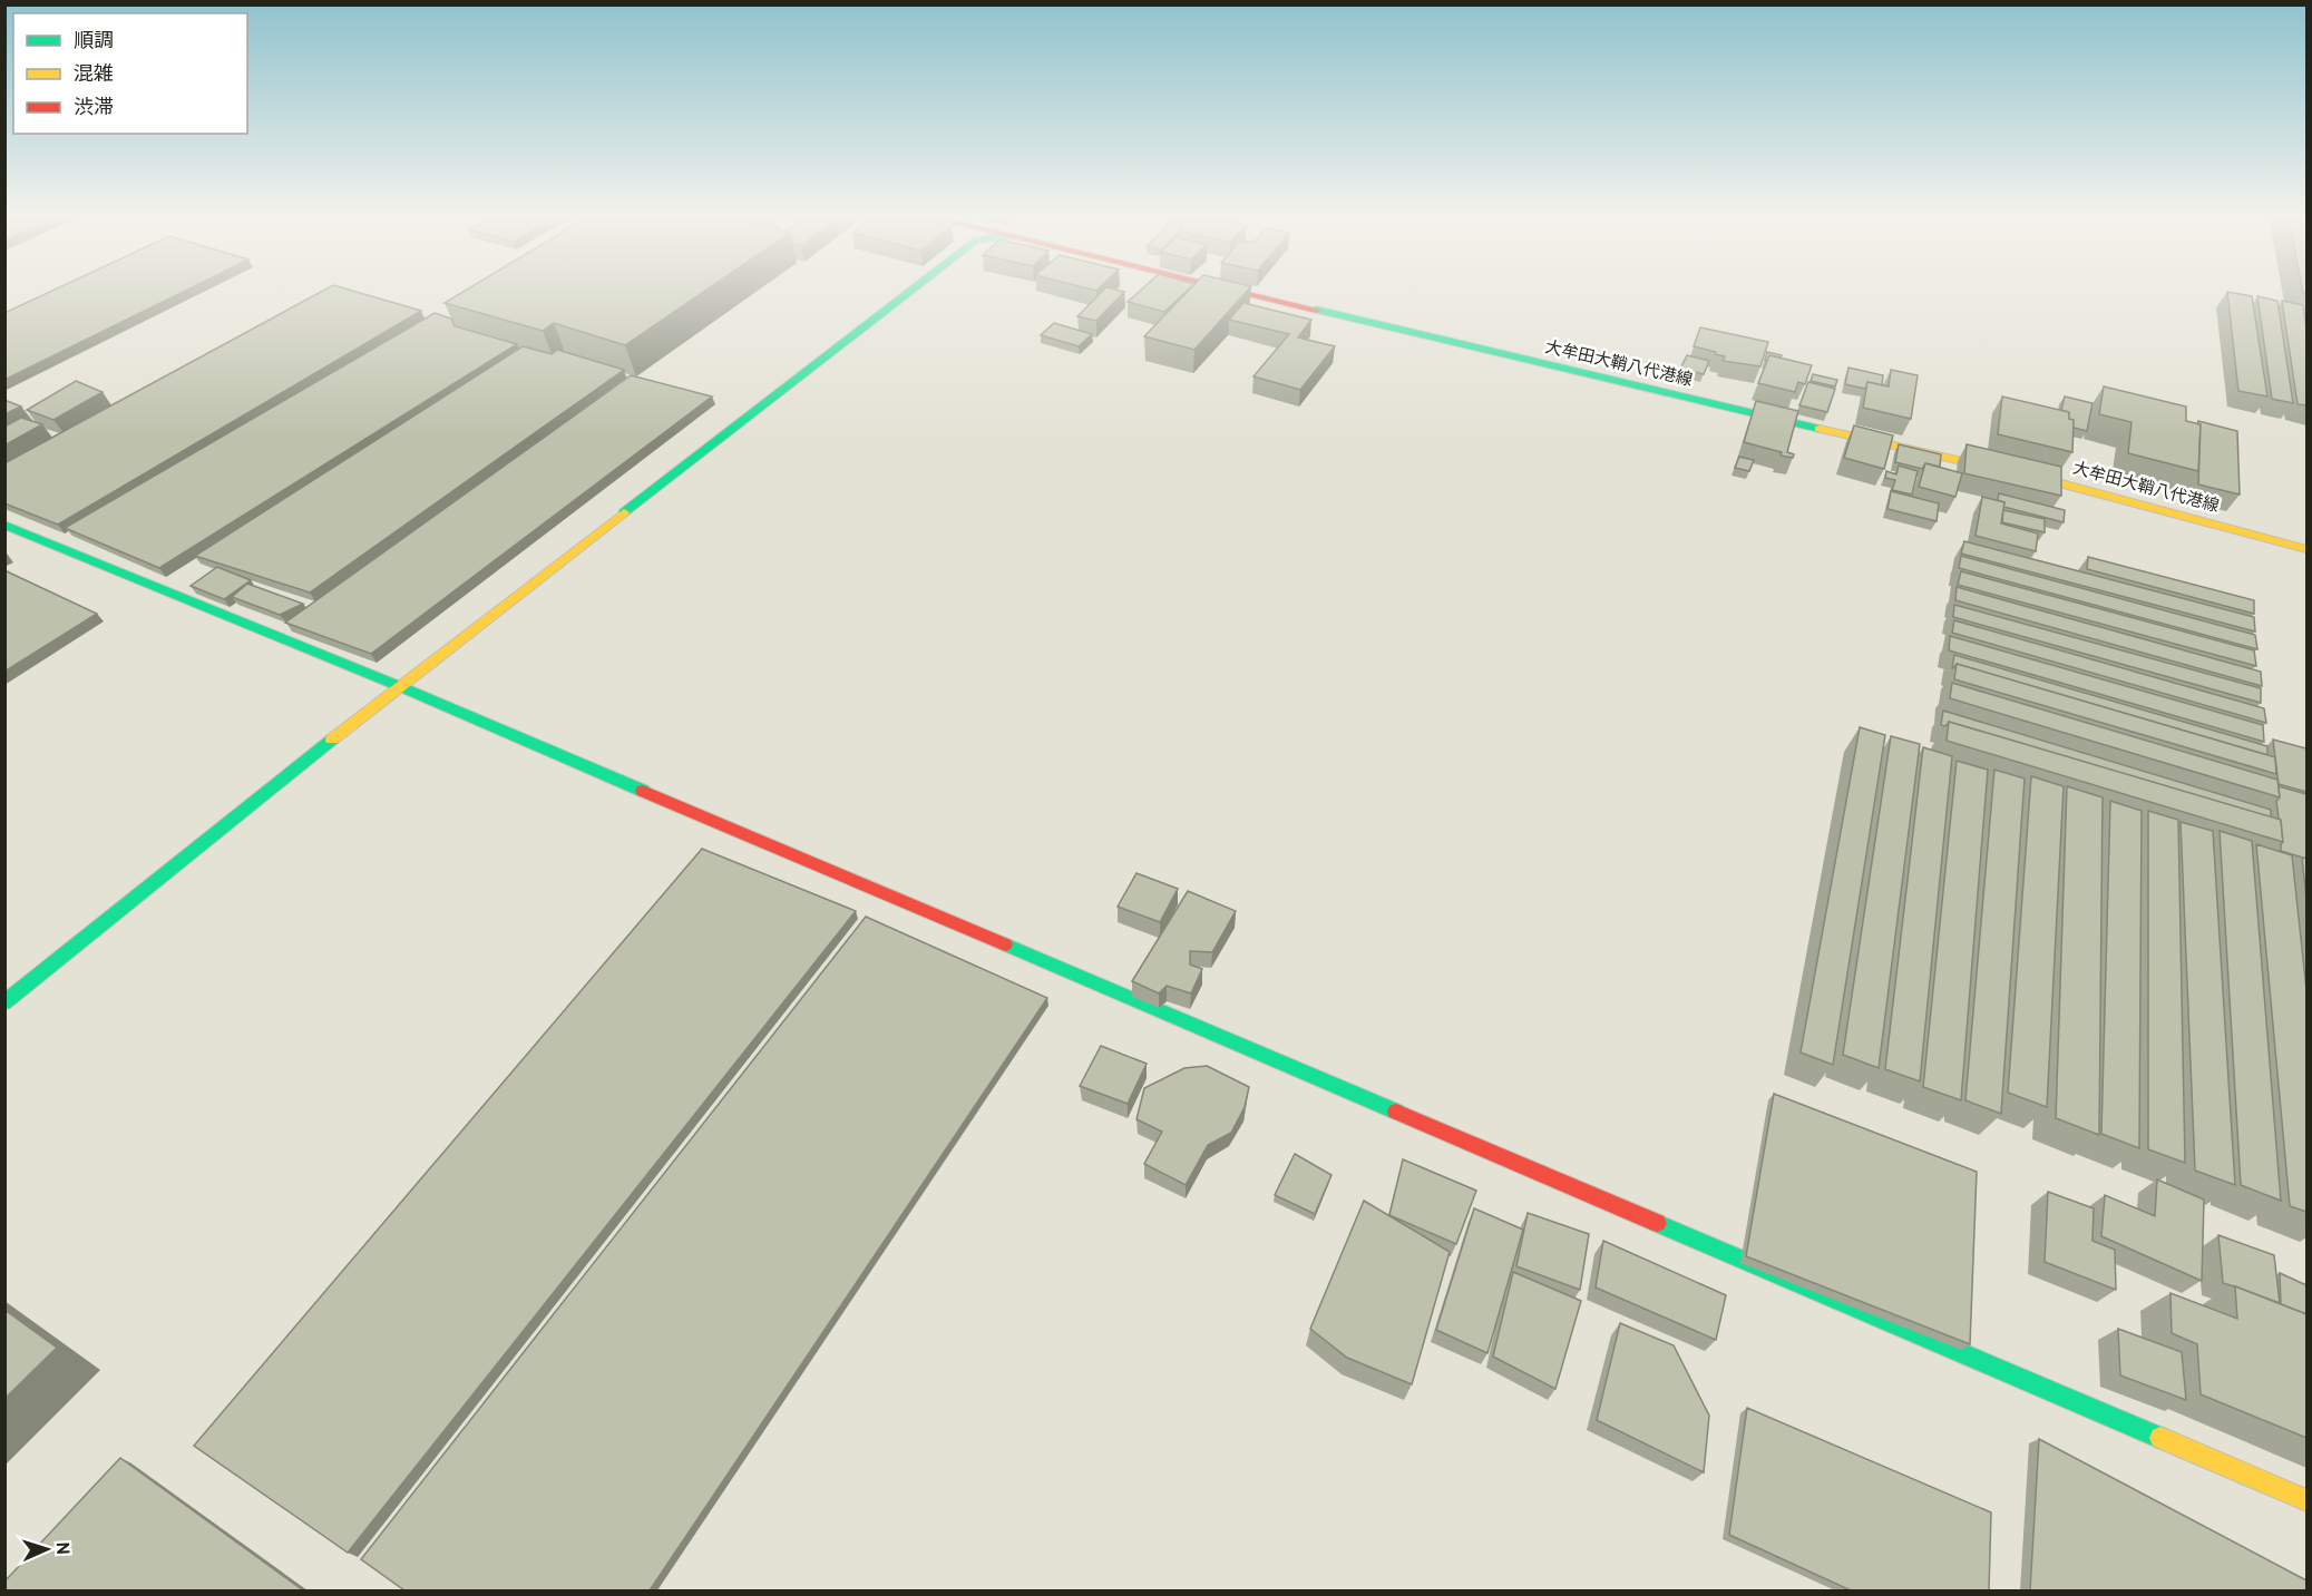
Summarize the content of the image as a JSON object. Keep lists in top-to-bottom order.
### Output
{
  "streets": {
    "main road": ["大牟田大鞘八代港線"]
  },
  "legend": ["順調", "混雑", "渋滞"],
  "north": "right"
}
